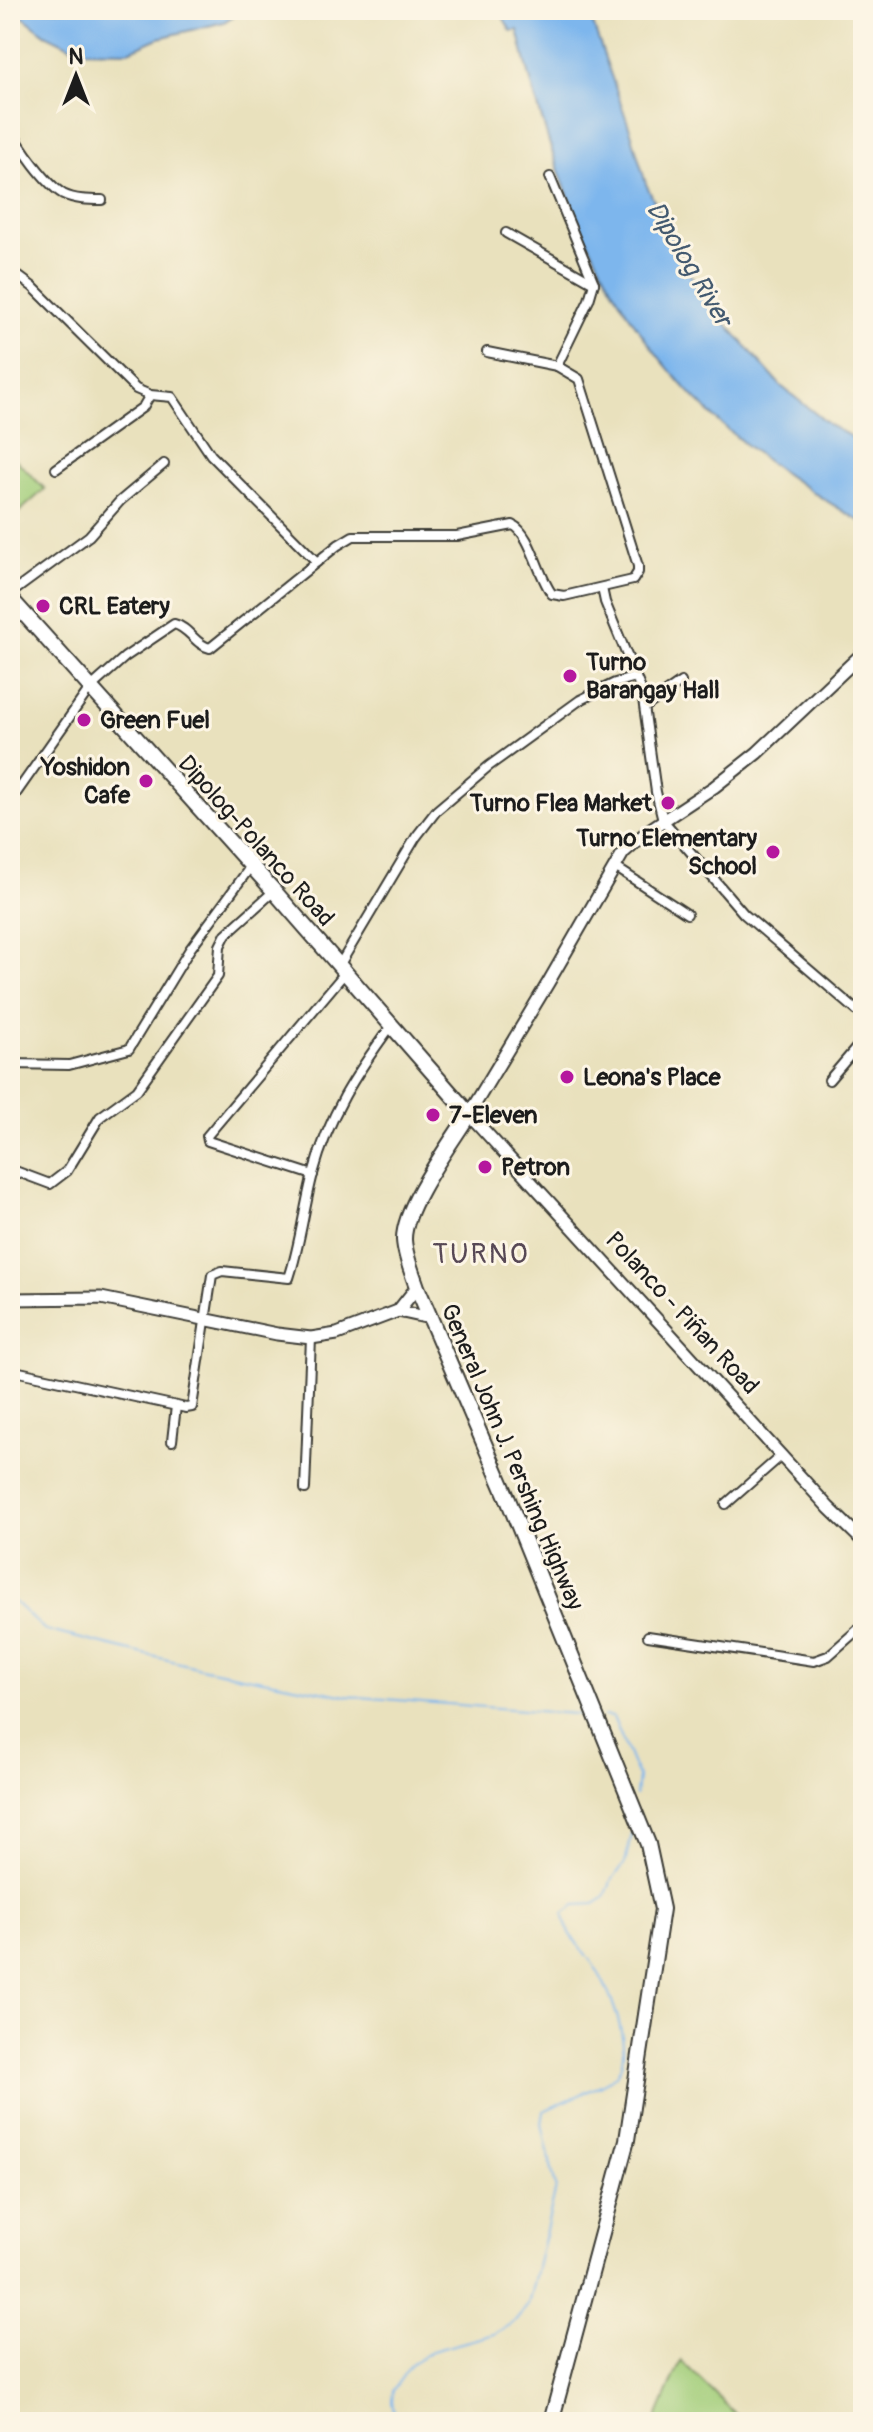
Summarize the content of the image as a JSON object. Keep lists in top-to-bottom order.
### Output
{
  "streets": {
    "highway": ["Dipolog-Polanco Road", "General John J. Pershing Highway"],
    "main road": ["Polanco - Piñan Road"]
  },
  "crossings": [
    ["Dipolog-Polanco Road", "Polanco - Piñan Road"],
    ["Dipolog-Polanco Road", "General John J. Pershing Highway"],
    ["Polanco - Piñan Road", "General John J. Pershing Highway"]
  ],
  "districts": ["TURNO"],
  "water": ["Dipolog River"],
  "places": [
    "CRL Eatery",
    "Turno Barangay Hall",
    "Green Fuel",
    "Yoshidon Cafe",
    "Turno Flea Market",
    "Turno Elementary School",
    "Leona's Place",
    "7-Eleven",
    "Petron"
  ],
  "north": "top"
}
